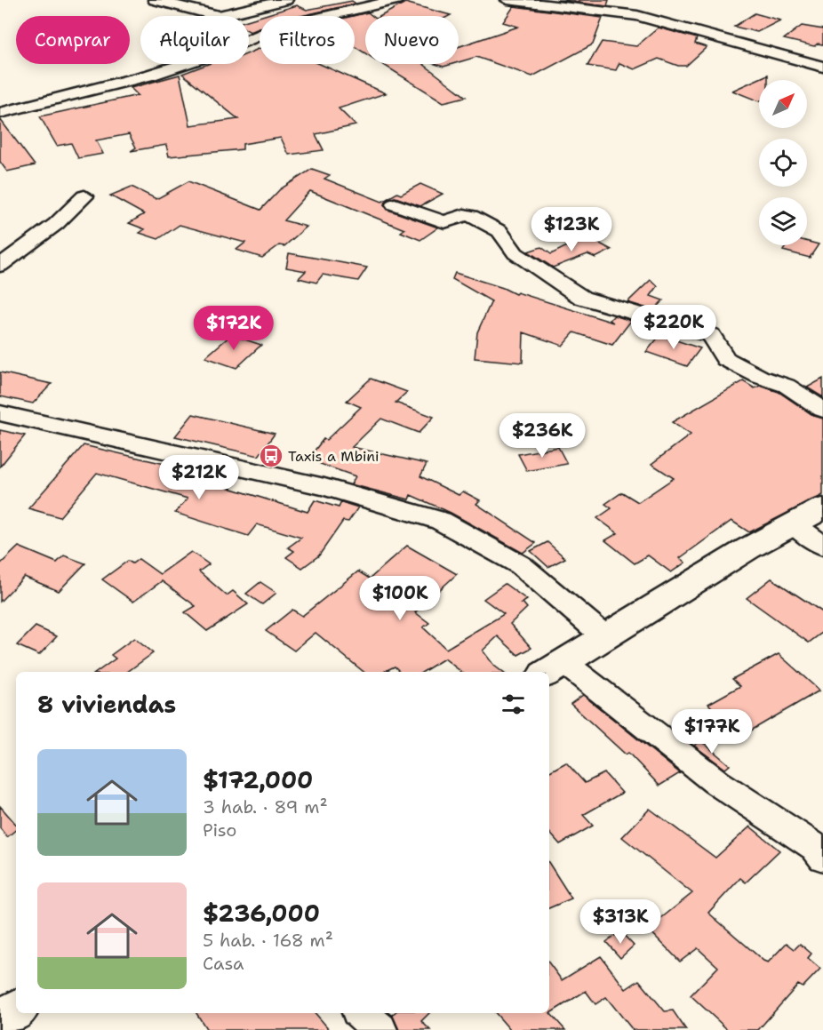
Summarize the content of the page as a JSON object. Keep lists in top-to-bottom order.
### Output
{
  "places": {
    "bus stop": ["Taxis a Mbini"]
  },
  "north": "top right",
  "page": {
    "chip": [
      "Comprar",
      "Alquilar",
      "Filtros",
      "Nuevo"
    ],
    "price": [
      "$123K",
      "$220K",
      "$172K",
      "$236K",
      "$212K",
      "$100K",
      "$177K",
      "$313K"
    ],
    "heading": "8 viviendas",
    "list": [
      {
        "name": "$172,000",
        "note": "3 hab. · 89 m² · Piso"
      },
      {
        "name": "$236,000",
        "note": "5 hab. · 168 m² · Casa"
      }
    ]
  }
}
